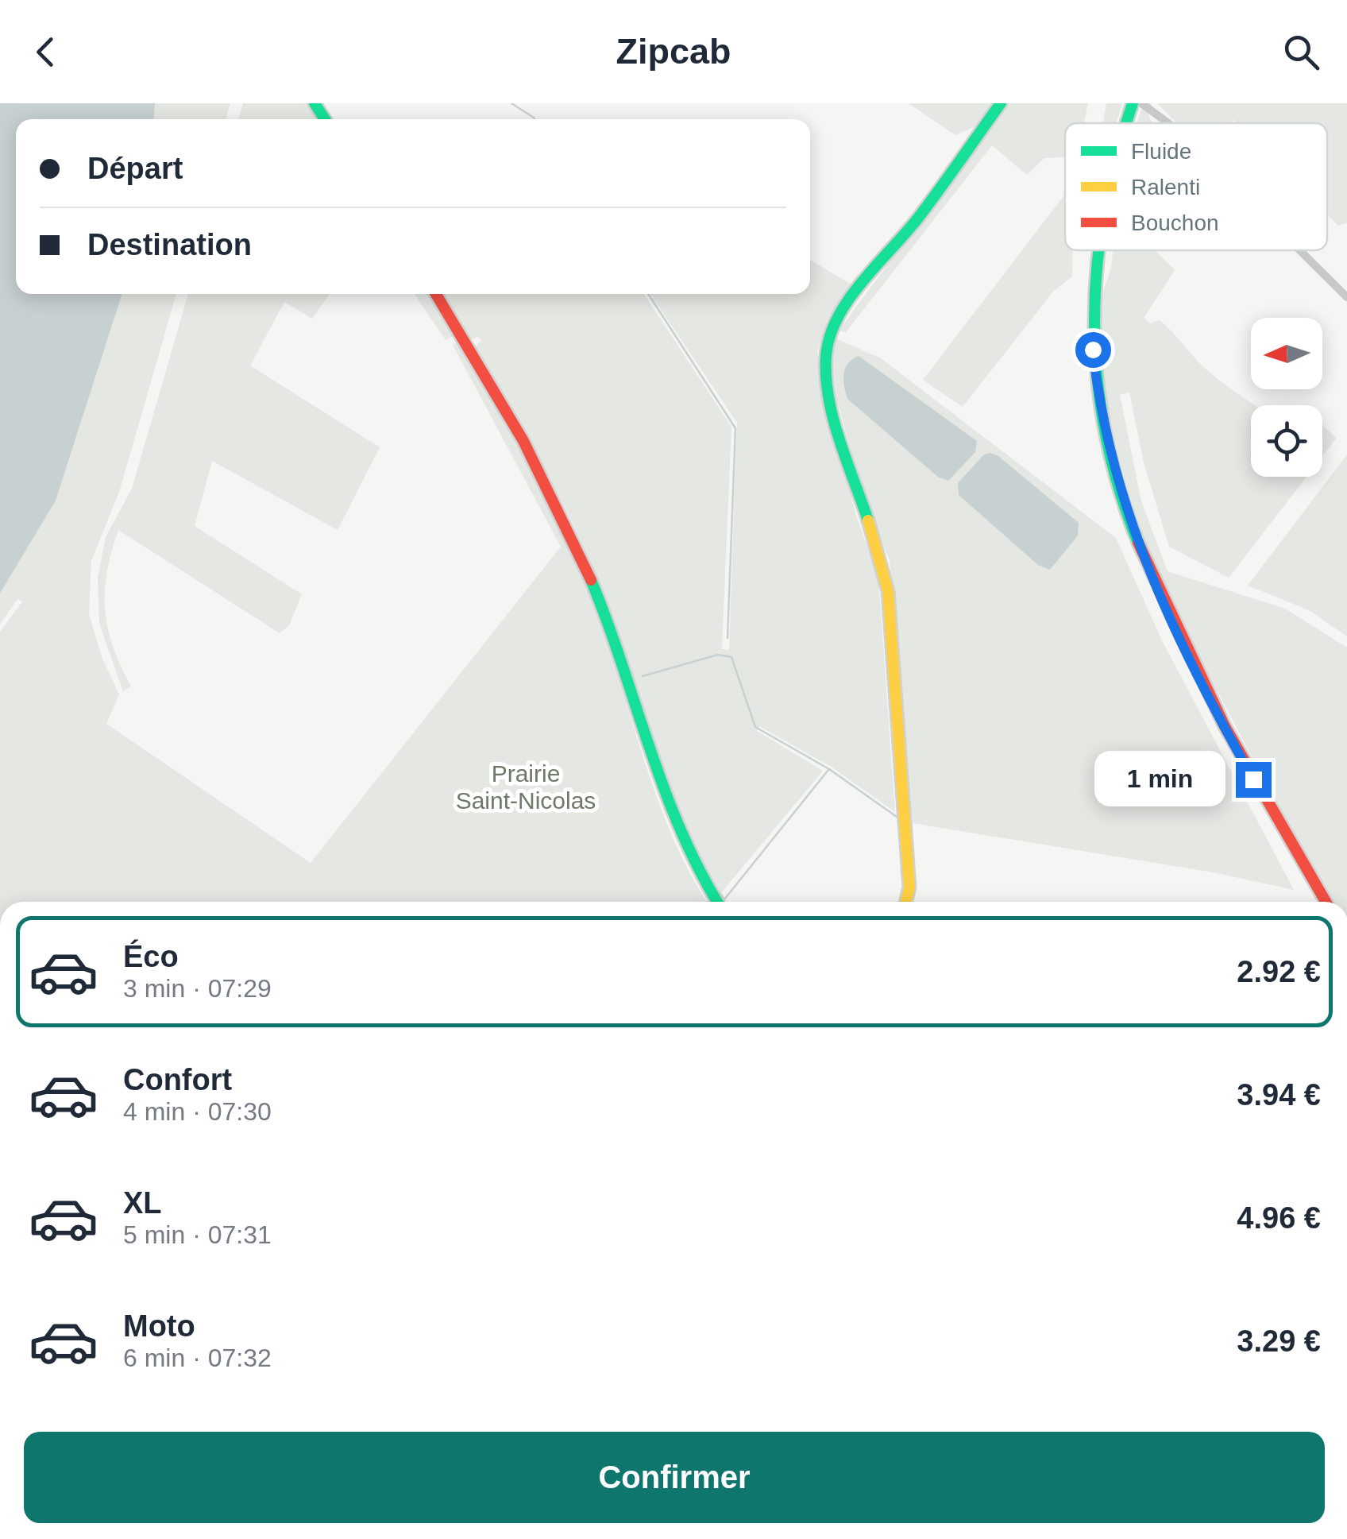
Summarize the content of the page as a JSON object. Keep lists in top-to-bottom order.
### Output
{
  "parks": ["Prairie Saint-Nicolas"],
  "legend": ["Fluide", "Ralenti", "Bouchon"],
  "north": "left",
  "page": {
    "header": "Zipcab",
    "banner": ["Départ", "Destination"],
    "bubble": "1 min",
    "list": [
      {
        "name": "Éco",
        "note": "3 min · 07:29",
        "value": "2.92 €"
      },
      {
        "name": "Confort",
        "note": "4 min · 07:30",
        "value": "3.94 €"
      },
      {
        "name": "XL",
        "note": "5 min · 07:31",
        "value": "4.96 €"
      },
      {
        "name": "Moto",
        "note": "6 min · 07:32",
        "value": "3.29 €"
      }
    ],
    "buttons": "Confirmer"
  }
}
